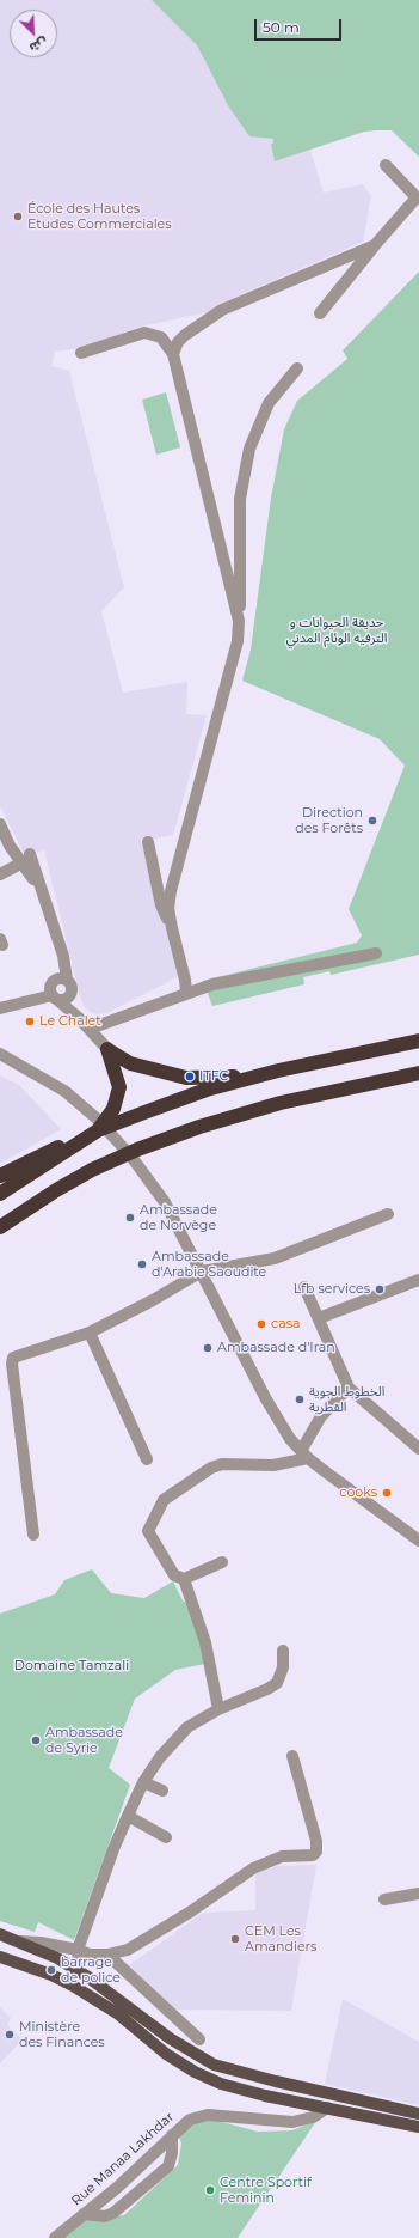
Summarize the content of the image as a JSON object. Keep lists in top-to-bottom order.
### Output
{
  "streets": {
    "street": ["Rue Manaa Lakhdar"]
  },
  "parks": ["حديقة الحيوانات و الترفيه الوئام المدني", "Domaine Tamzali"],
  "places": [
    "École des Hautes Etudes Commerciales",
    "Direction des Forêts",
    "Le Chalet",
    "ITFC",
    "Ambassade de Norvège",
    "Ambassade d'Arabie Saoudite",
    "Lfb services",
    "casa",
    "Ambassade d'Iran",
    "الخطوط الجوية القطرية",
    "cooks",
    "Ambassade de Syrie",
    "CEM Les Amandiers",
    "barrage de police",
    "Ministère des Finances",
    "Centre Sportif Feminin"
  ],
  "scale_bar": "50 m",
  "north": "bottom right"
}
